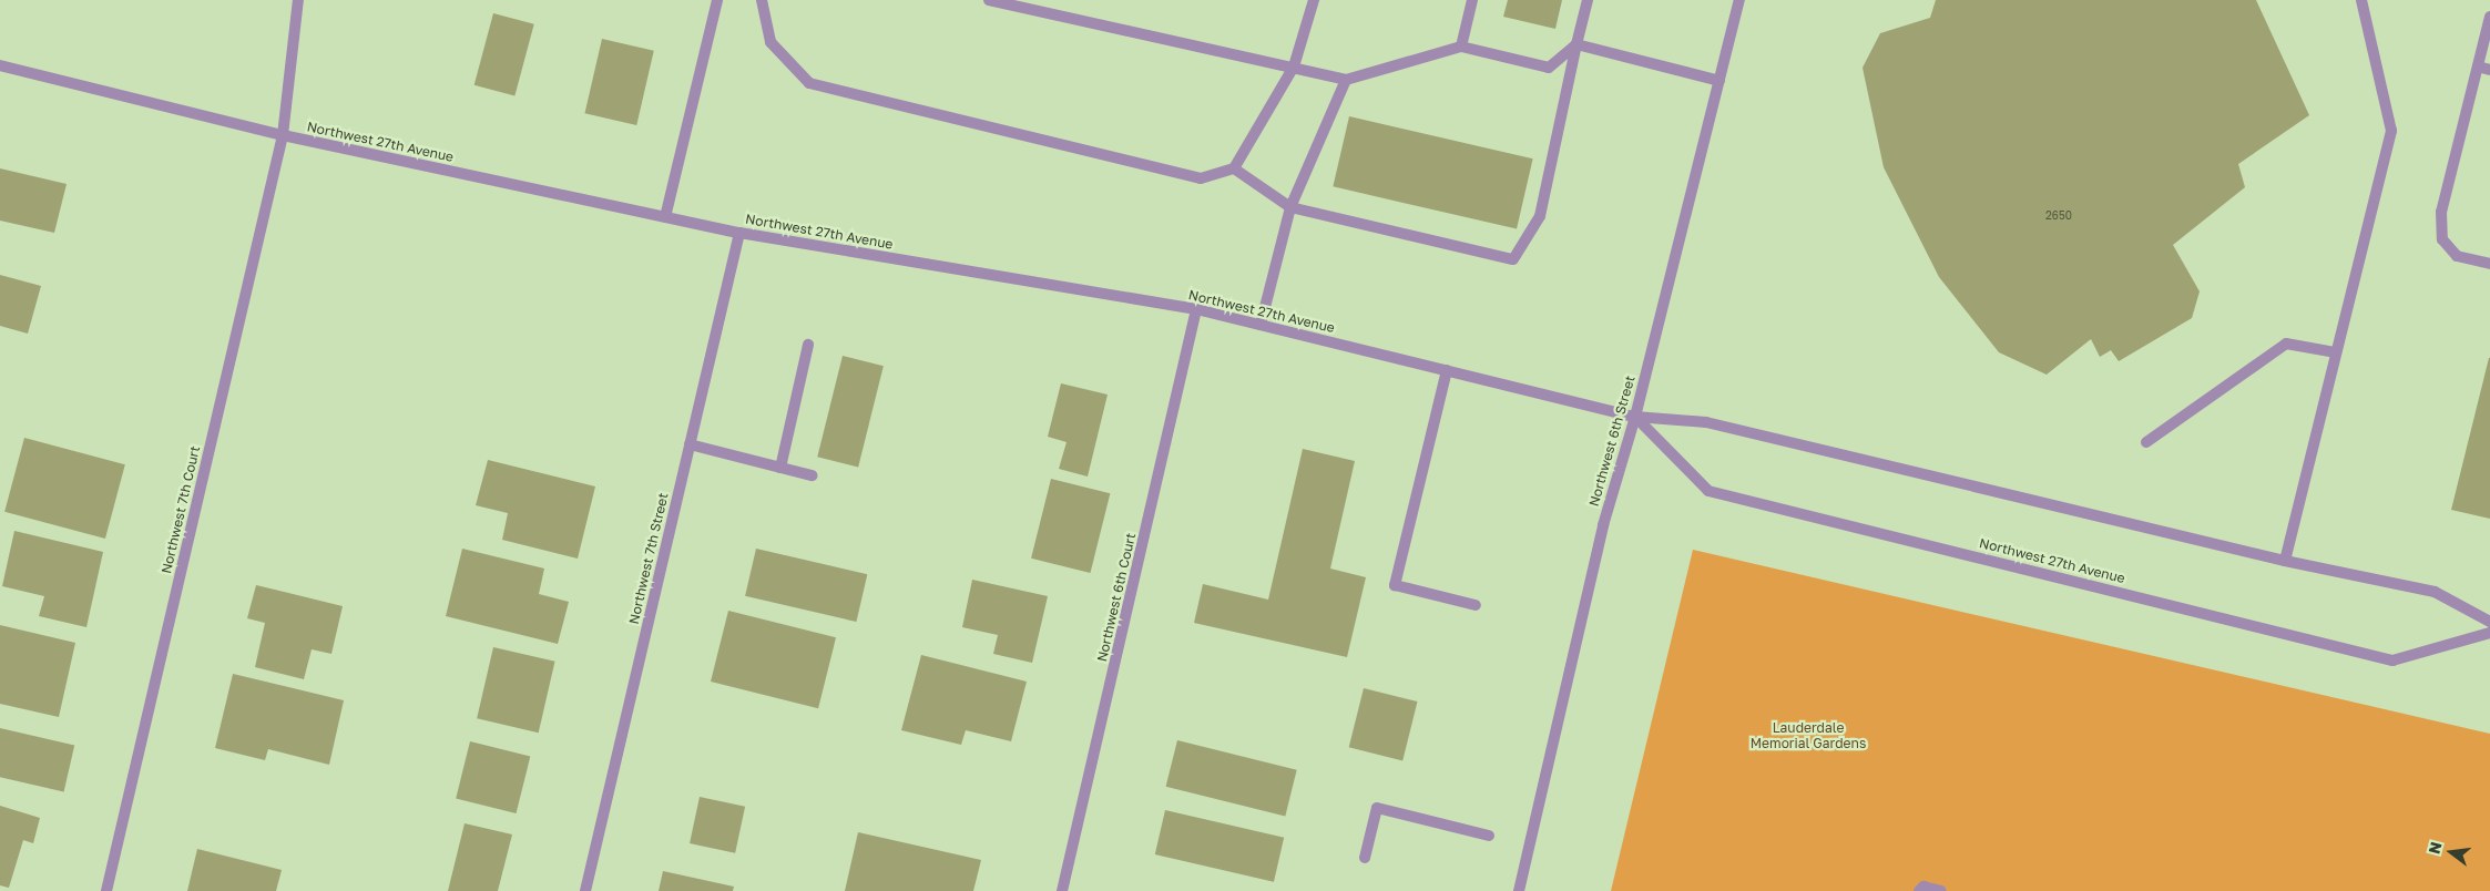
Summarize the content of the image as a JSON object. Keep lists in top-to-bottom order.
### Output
{
  "streets": {
    "street": [
      "Northwest 27th Avenue",
      "Northwest 6th Street",
      "Northwest 7th Court",
      "Northwest 7th Street",
      "Northwest 6th Court"
    ]
  },
  "crossings": [
    ["Northwest 27th Avenue", "Northwest 6th Street"],
    ["Northwest 27th Avenue", "Northwest 7th Court"],
    ["Northwest 27th Avenue", "Northwest 7th Street"],
    ["Northwest 27th Avenue", "Northwest 6th Court"]
  ],
  "parks": ["Lauderdale Memorial Gardens"],
  "house_numbers": ["2650"],
  "north": "left"
}
